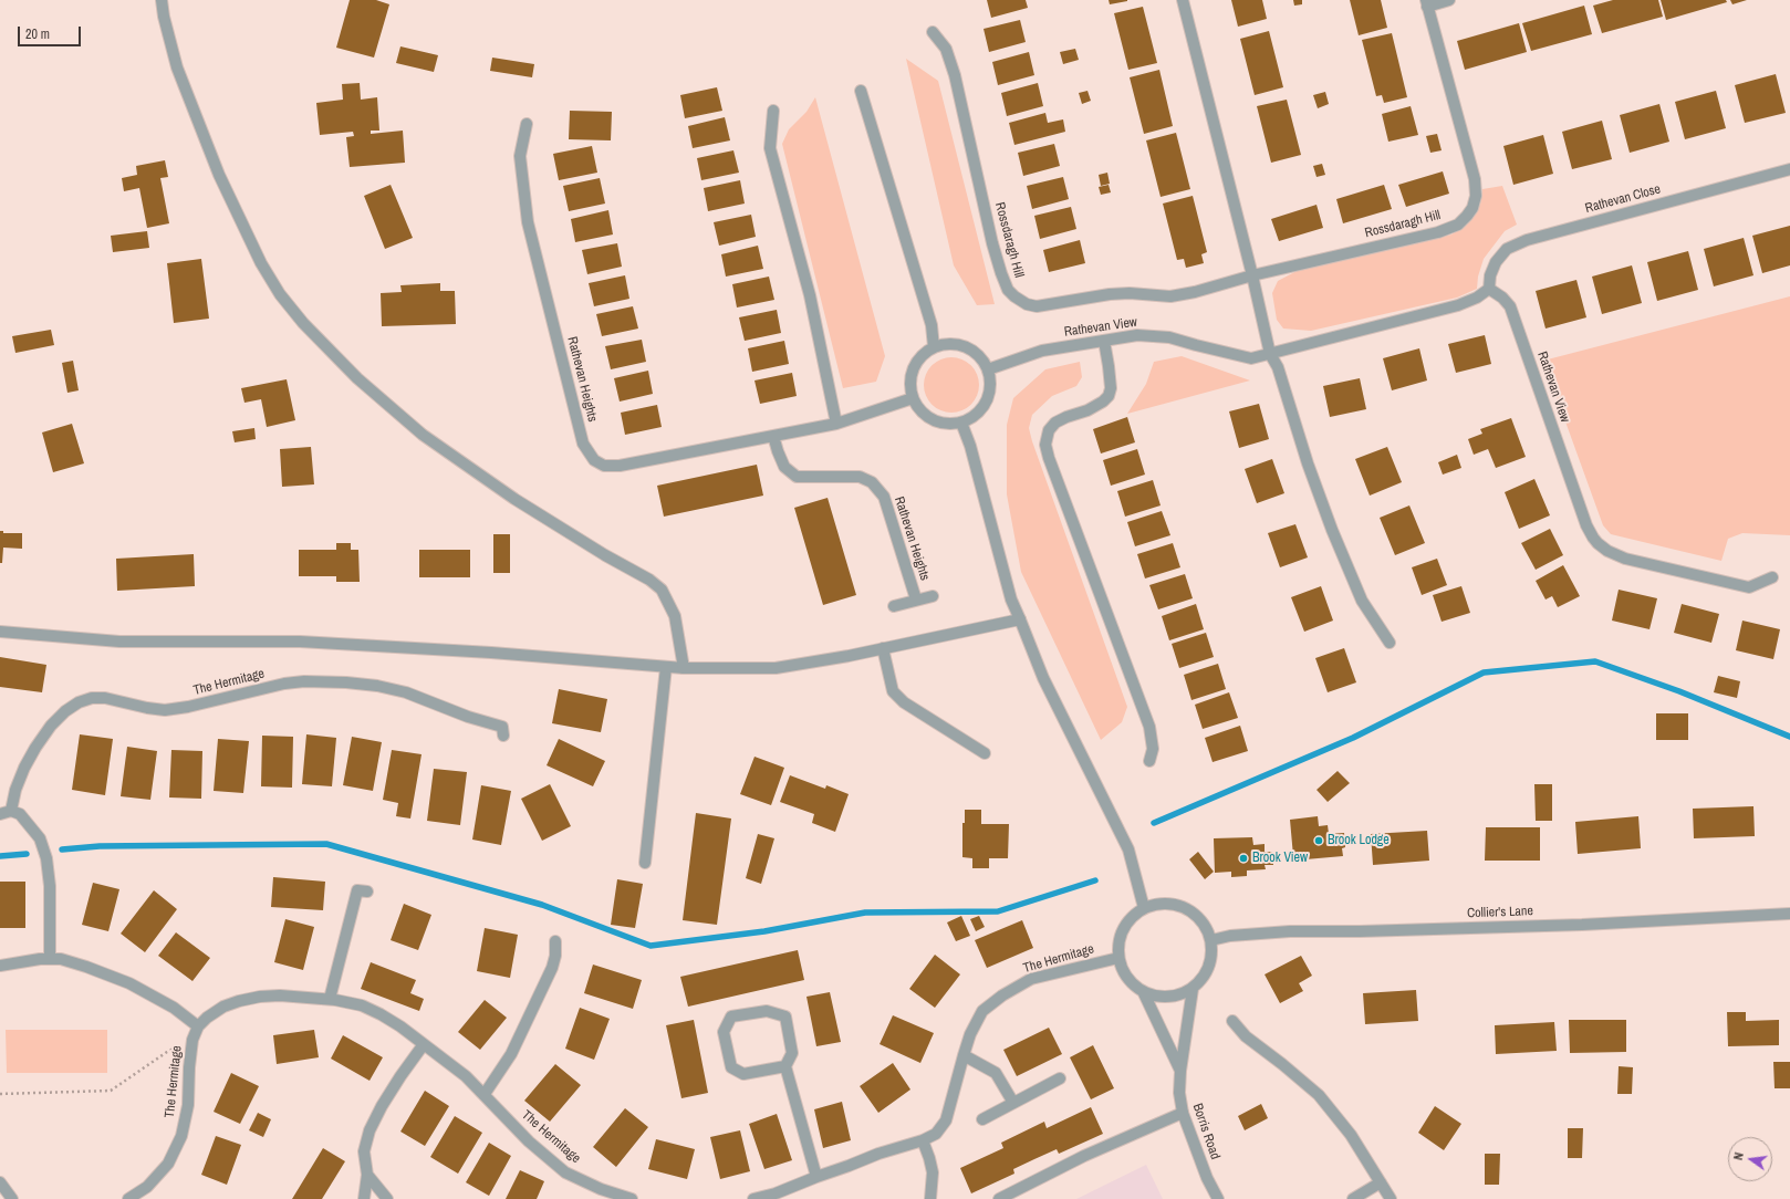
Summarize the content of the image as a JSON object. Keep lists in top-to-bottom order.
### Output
{
  "streets": {
    "street": [
      "Rathevan Close",
      "Rossdaragh Hill",
      "Rathevan View",
      "Rathevan Heights",
      "The Hermitage",
      "Collier's Lane",
      "Borris Road"
    ]
  },
  "crossings": [
    ["Rathevan Close", "Rathevan View"],
    ["Rathevan View", "Rathevan Heights"],
    ["The Hermitage", "Collier's Lane"],
    ["The Hermitage", "Borris Road"],
    ["Collier's Lane", "Borris Road"]
  ],
  "places": ["Brook Lodge", "Brook View"],
  "scale_bar": "20 m",
  "north": "left"
}
